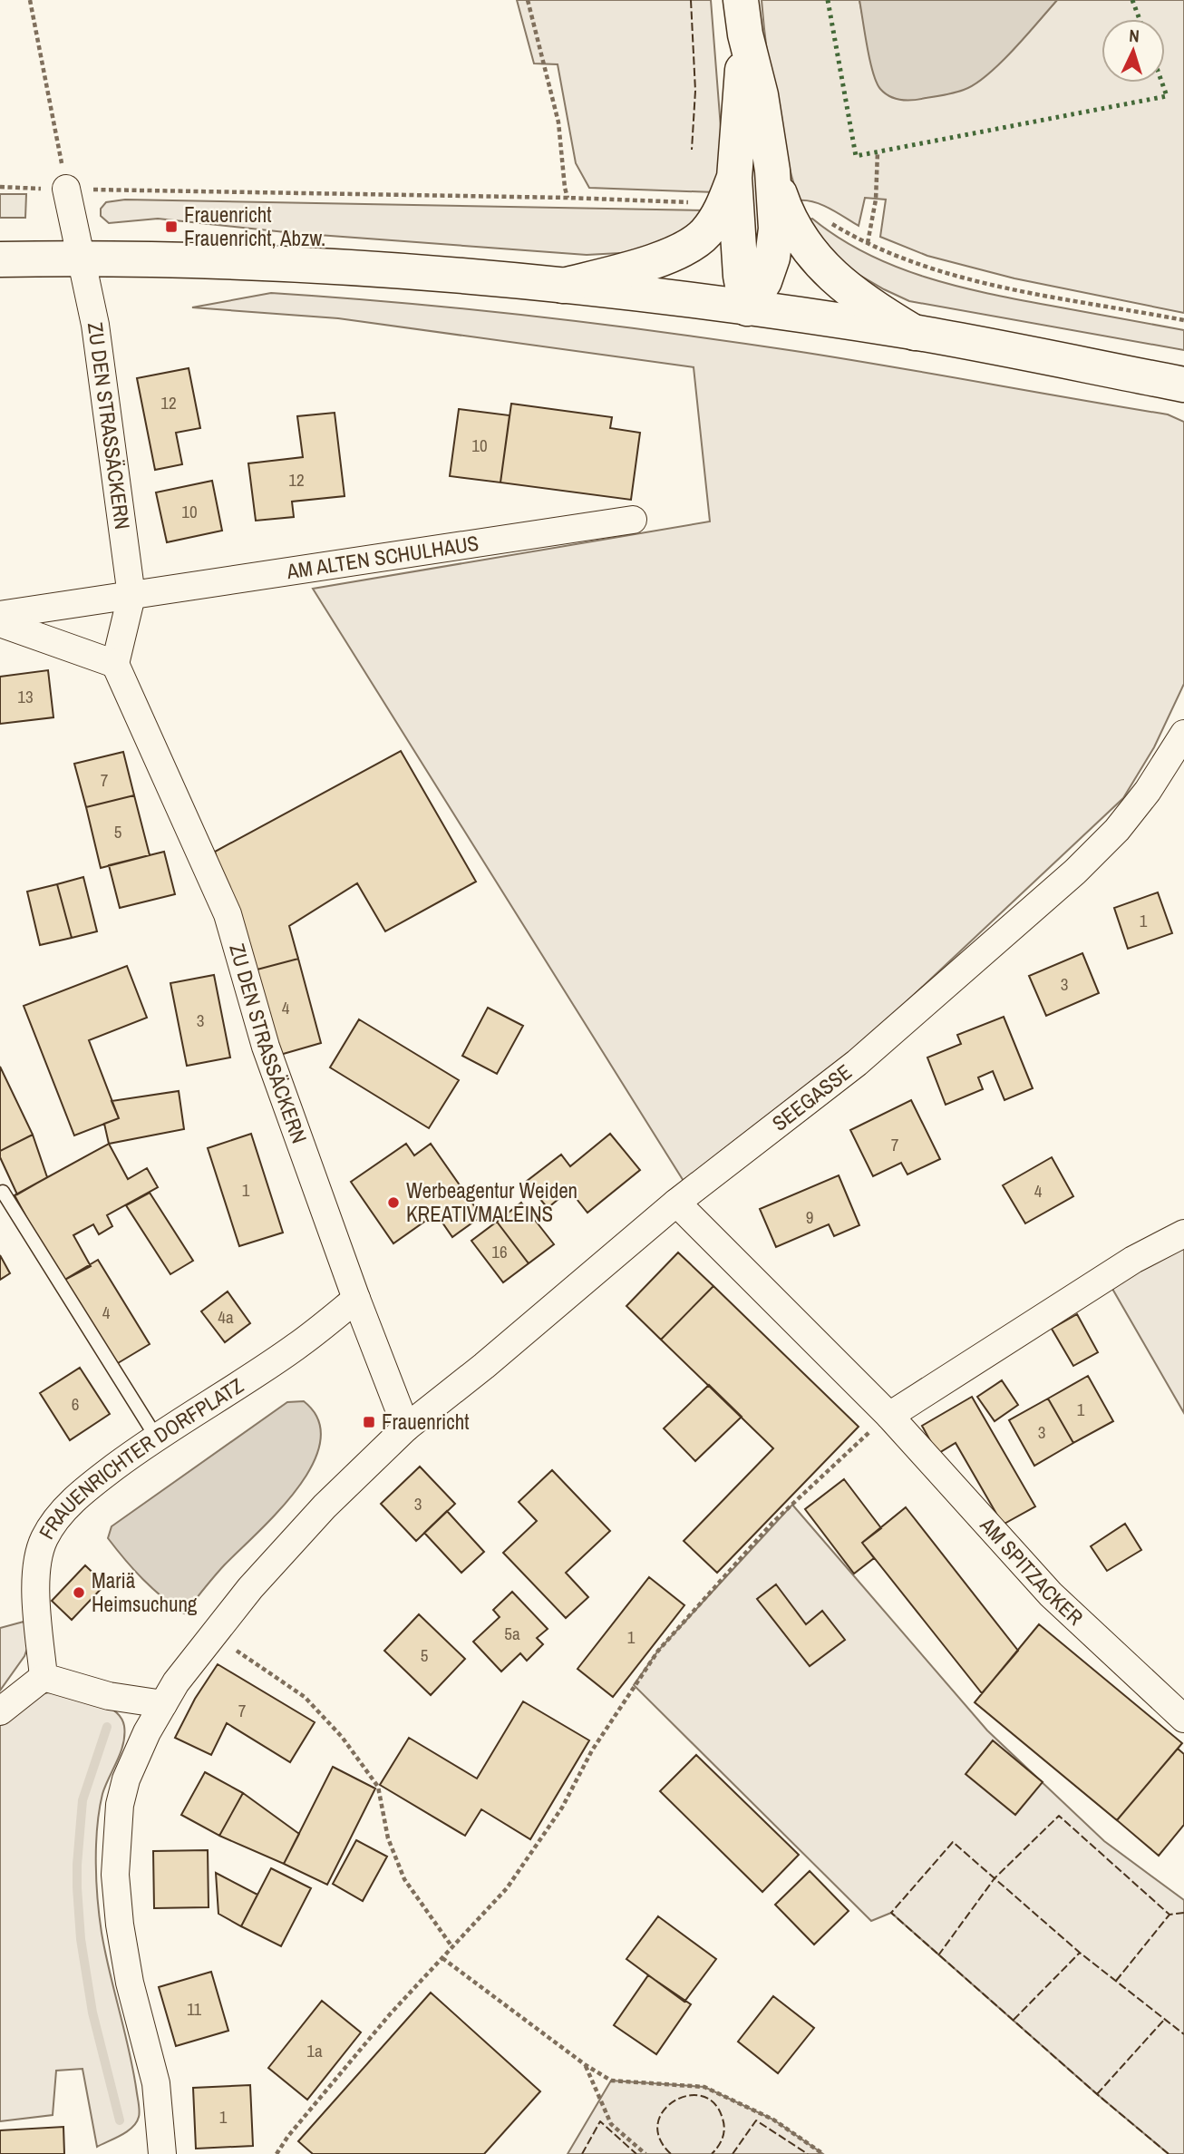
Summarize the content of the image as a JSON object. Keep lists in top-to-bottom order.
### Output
{
  "streets": {
    "street": [
      "ZU DEN STRASSÄCKERN",
      "AM ALTEN SCHULHAUS",
      "SEEGASSE",
      "FRAUENRICHTER DORFPLATZ",
      "AM SPITZACKER"
    ]
  },
  "crossings": [
    ["ZU DEN STRASSÄCKERN", "AM ALTEN SCHULHAUS"],
    ["ZU DEN STRASSÄCKERN", "SEEGASSE"],
    ["ZU DEN STRASSÄCKERN", "FRAUENRICHTER DORFPLATZ"],
    ["SEEGASSE", "AM SPITZACKER"]
  ],
  "places": {
    "transit": ["Frauenricht Frauenricht, Abzw.", "Frauenricht"],
    "other": ["Werbeagentur Weiden KREATIVMALEINS", "Mariä Heimsuchung"]
  },
  "house_numbers": [
    "12",
    "10",
    "12",
    "10",
    "13",
    "7",
    "5",
    "1",
    "3",
    "4",
    "3",
    "7",
    "1",
    "4",
    "9",
    "16",
    "4",
    "4a",
    "6",
    "1",
    "3",
    "3",
    "5a",
    "1",
    "5",
    "7",
    "11",
    "1a",
    "1"
  ],
  "north": "top"
}
